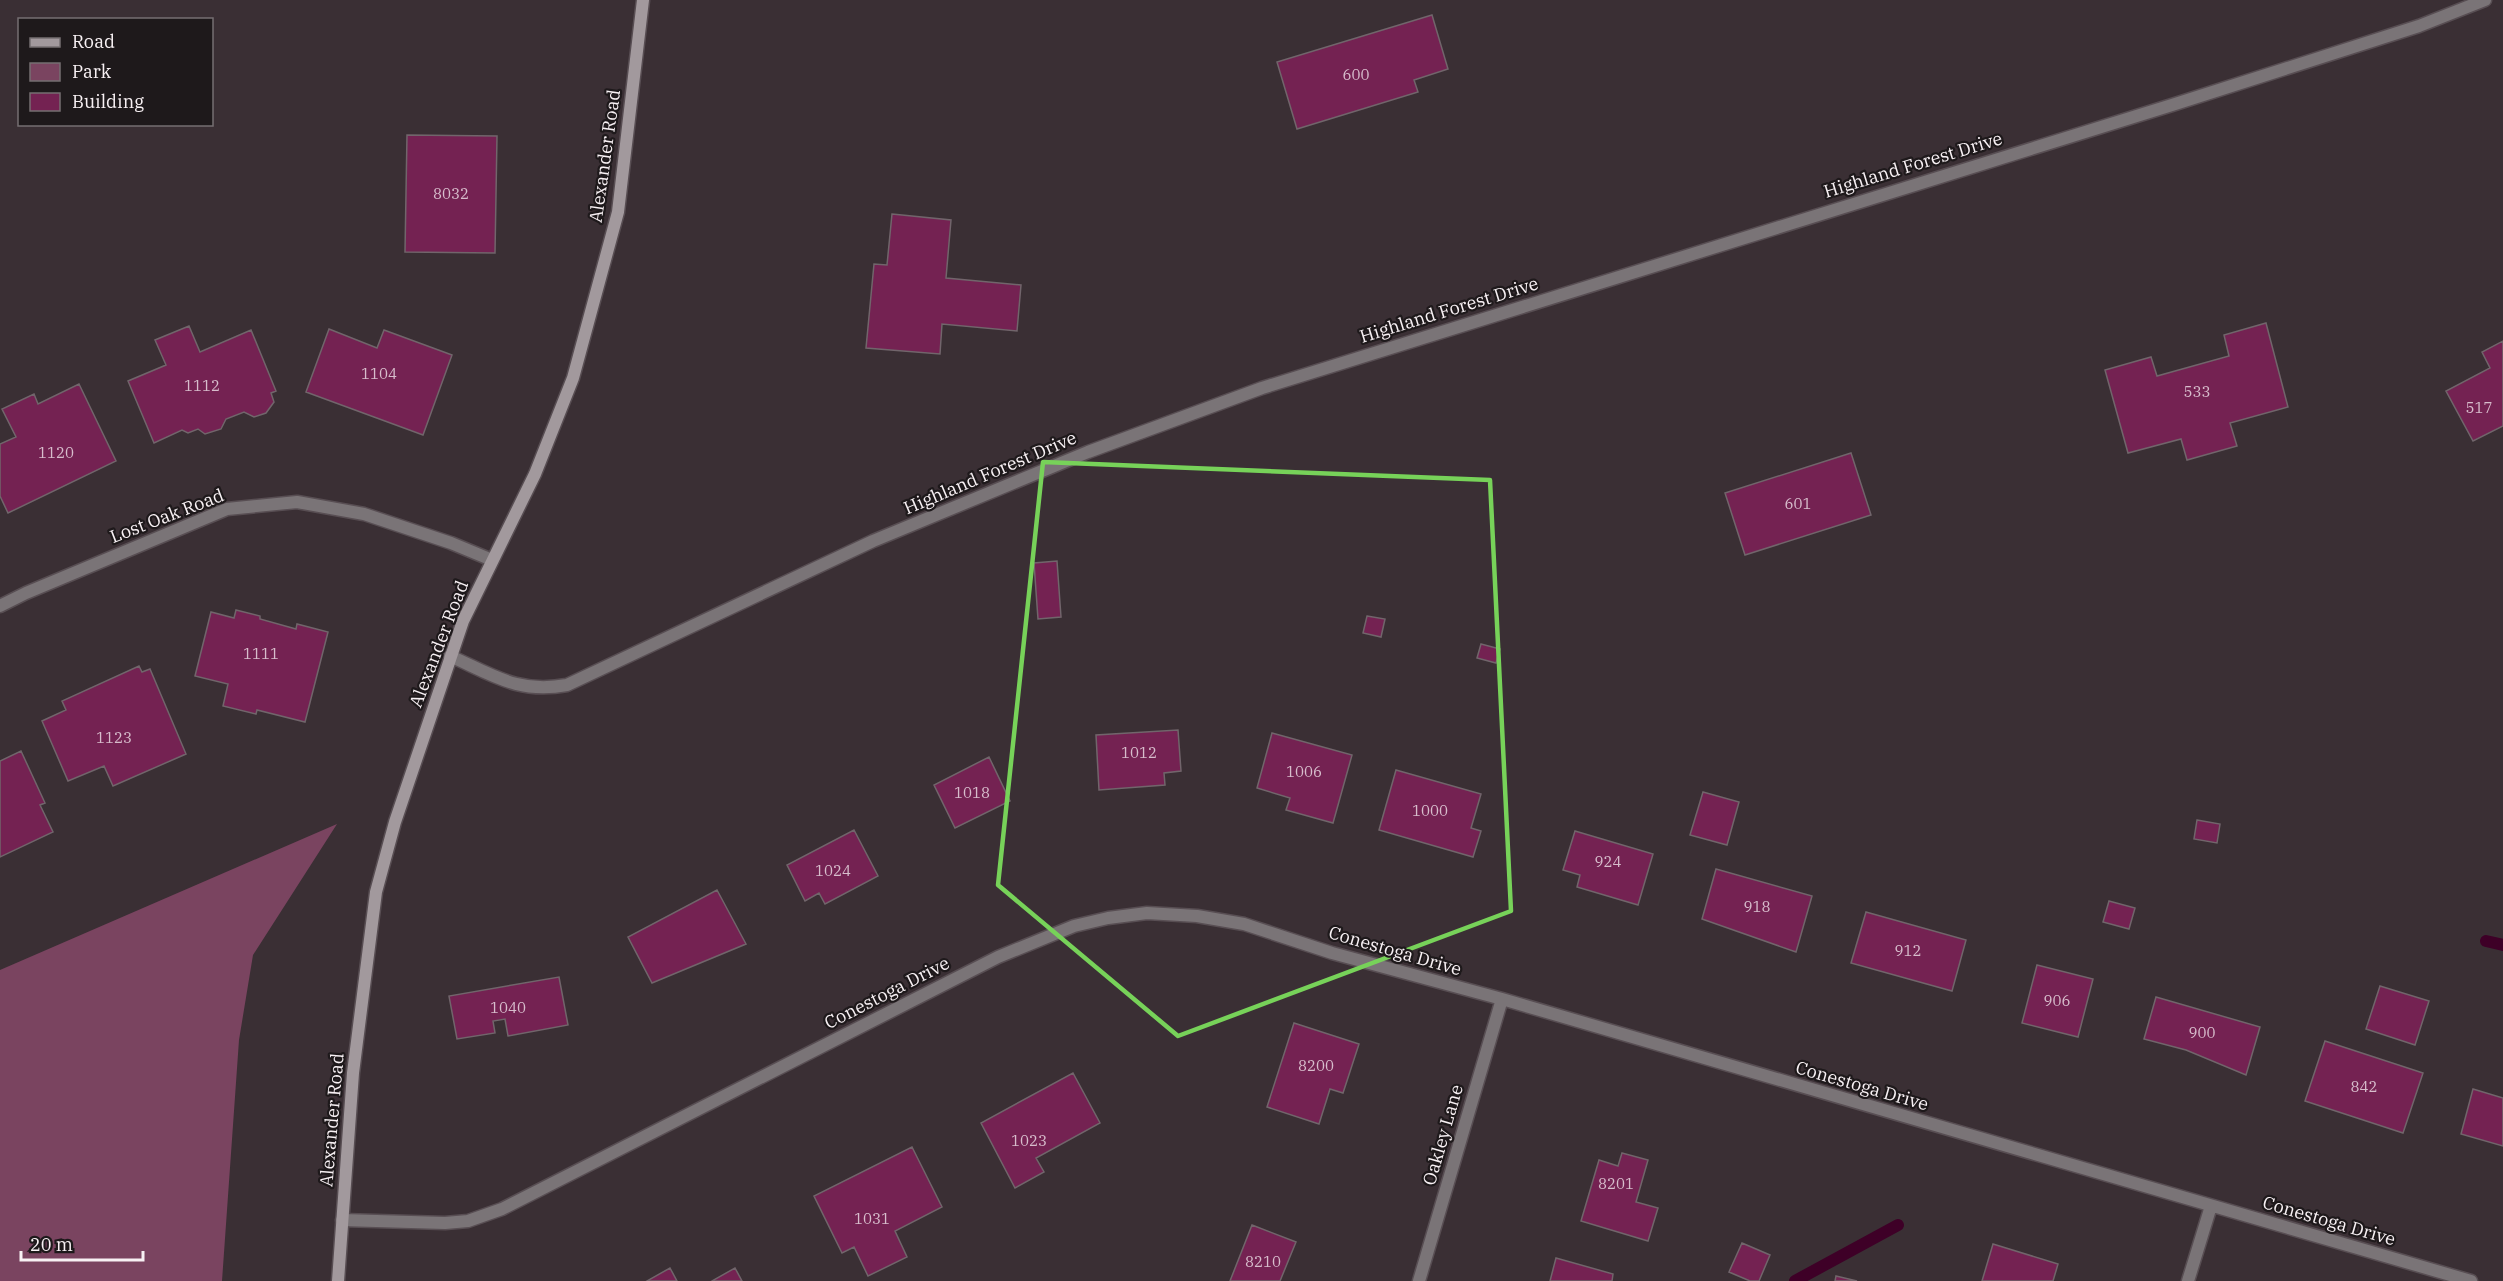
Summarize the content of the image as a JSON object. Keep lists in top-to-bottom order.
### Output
{
  "streets": {
    "street": [
      "Alexander Road",
      "Highland Forest Drive",
      "Lost Oak Road",
      "Conestoga Drive",
      "Oakley Lane"
    ]
  },
  "crossings": [
    ["Alexander Road", "Highland Forest Drive"],
    ["Alexander Road", "Lost Oak Road"],
    ["Alexander Road", "Conestoga Drive"],
    ["Conestoga Drive", "Oakley Lane"]
  ],
  "house_numbers": [
    "600",
    "8032",
    "1104",
    "1112",
    "533",
    "517",
    "1120",
    "601",
    "1111",
    "1123",
    "1012",
    "1006",
    "1018",
    "1000",
    "924",
    "1024",
    "918",
    "912",
    "906",
    "1040",
    "900",
    "8200",
    "842",
    "1023",
    "8201",
    "1031",
    "8210"
  ],
  "legend": ["Road", "Park", "Building"],
  "scale_bar": "20 m"
}
